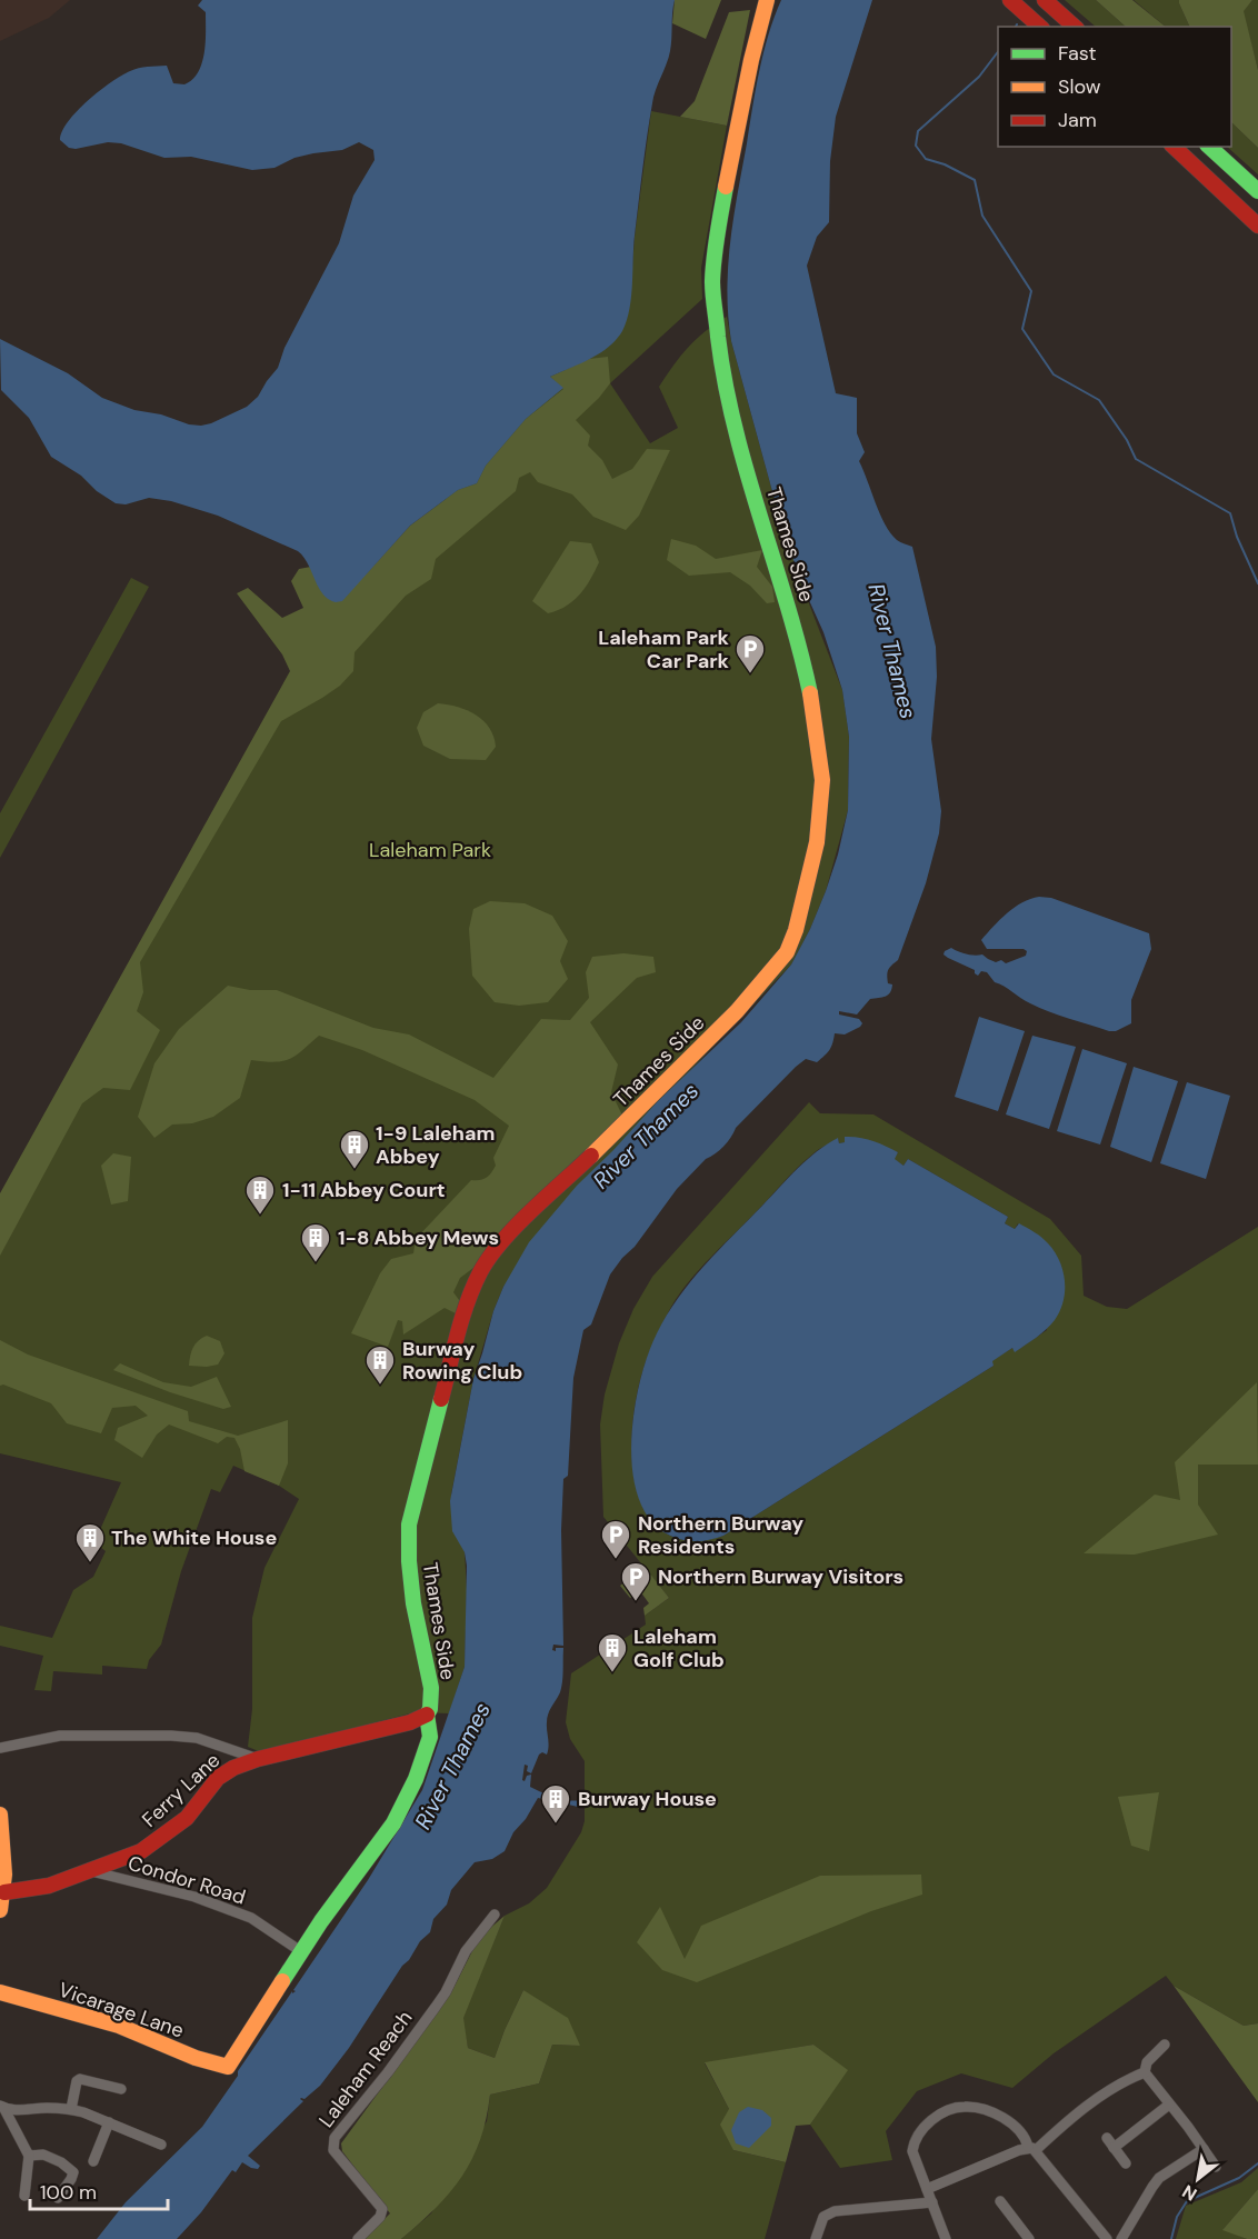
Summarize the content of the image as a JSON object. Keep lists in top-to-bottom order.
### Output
{
  "streets": {
    "main road": ["Thames Side", "Ferry Lane", "Vicarage Lane"],
    "street": ["Condor Road", "Laleham Reach"]
  },
  "crossings": [
    ["Thames Side", "Ferry Lane"],
    ["Thames Side", "Condor Road"],
    ["Thames Side", "Vicarage Lane"],
    ["Ferry Lane", "Condor Road"]
  ],
  "water": ["River Thames"],
  "parks": ["Laleham Park"],
  "places": {
    "parking": ["Laleham Park Car Park", "Northern Burway Residents", "Northern Burway Visitors"],
    "building": [
      "1-9 Laleham Abbey",
      "1-11 Abbey Court",
      "1-8 Abbey Mews",
      "Burway Rowing Club",
      "The White House",
      "Laleham Golf Club",
      "Burway House"
    ]
  },
  "legend": ["Fast", "Slow", "Jam"],
  "scale_bar": "100 m",
  "north": "bottom left"
}
